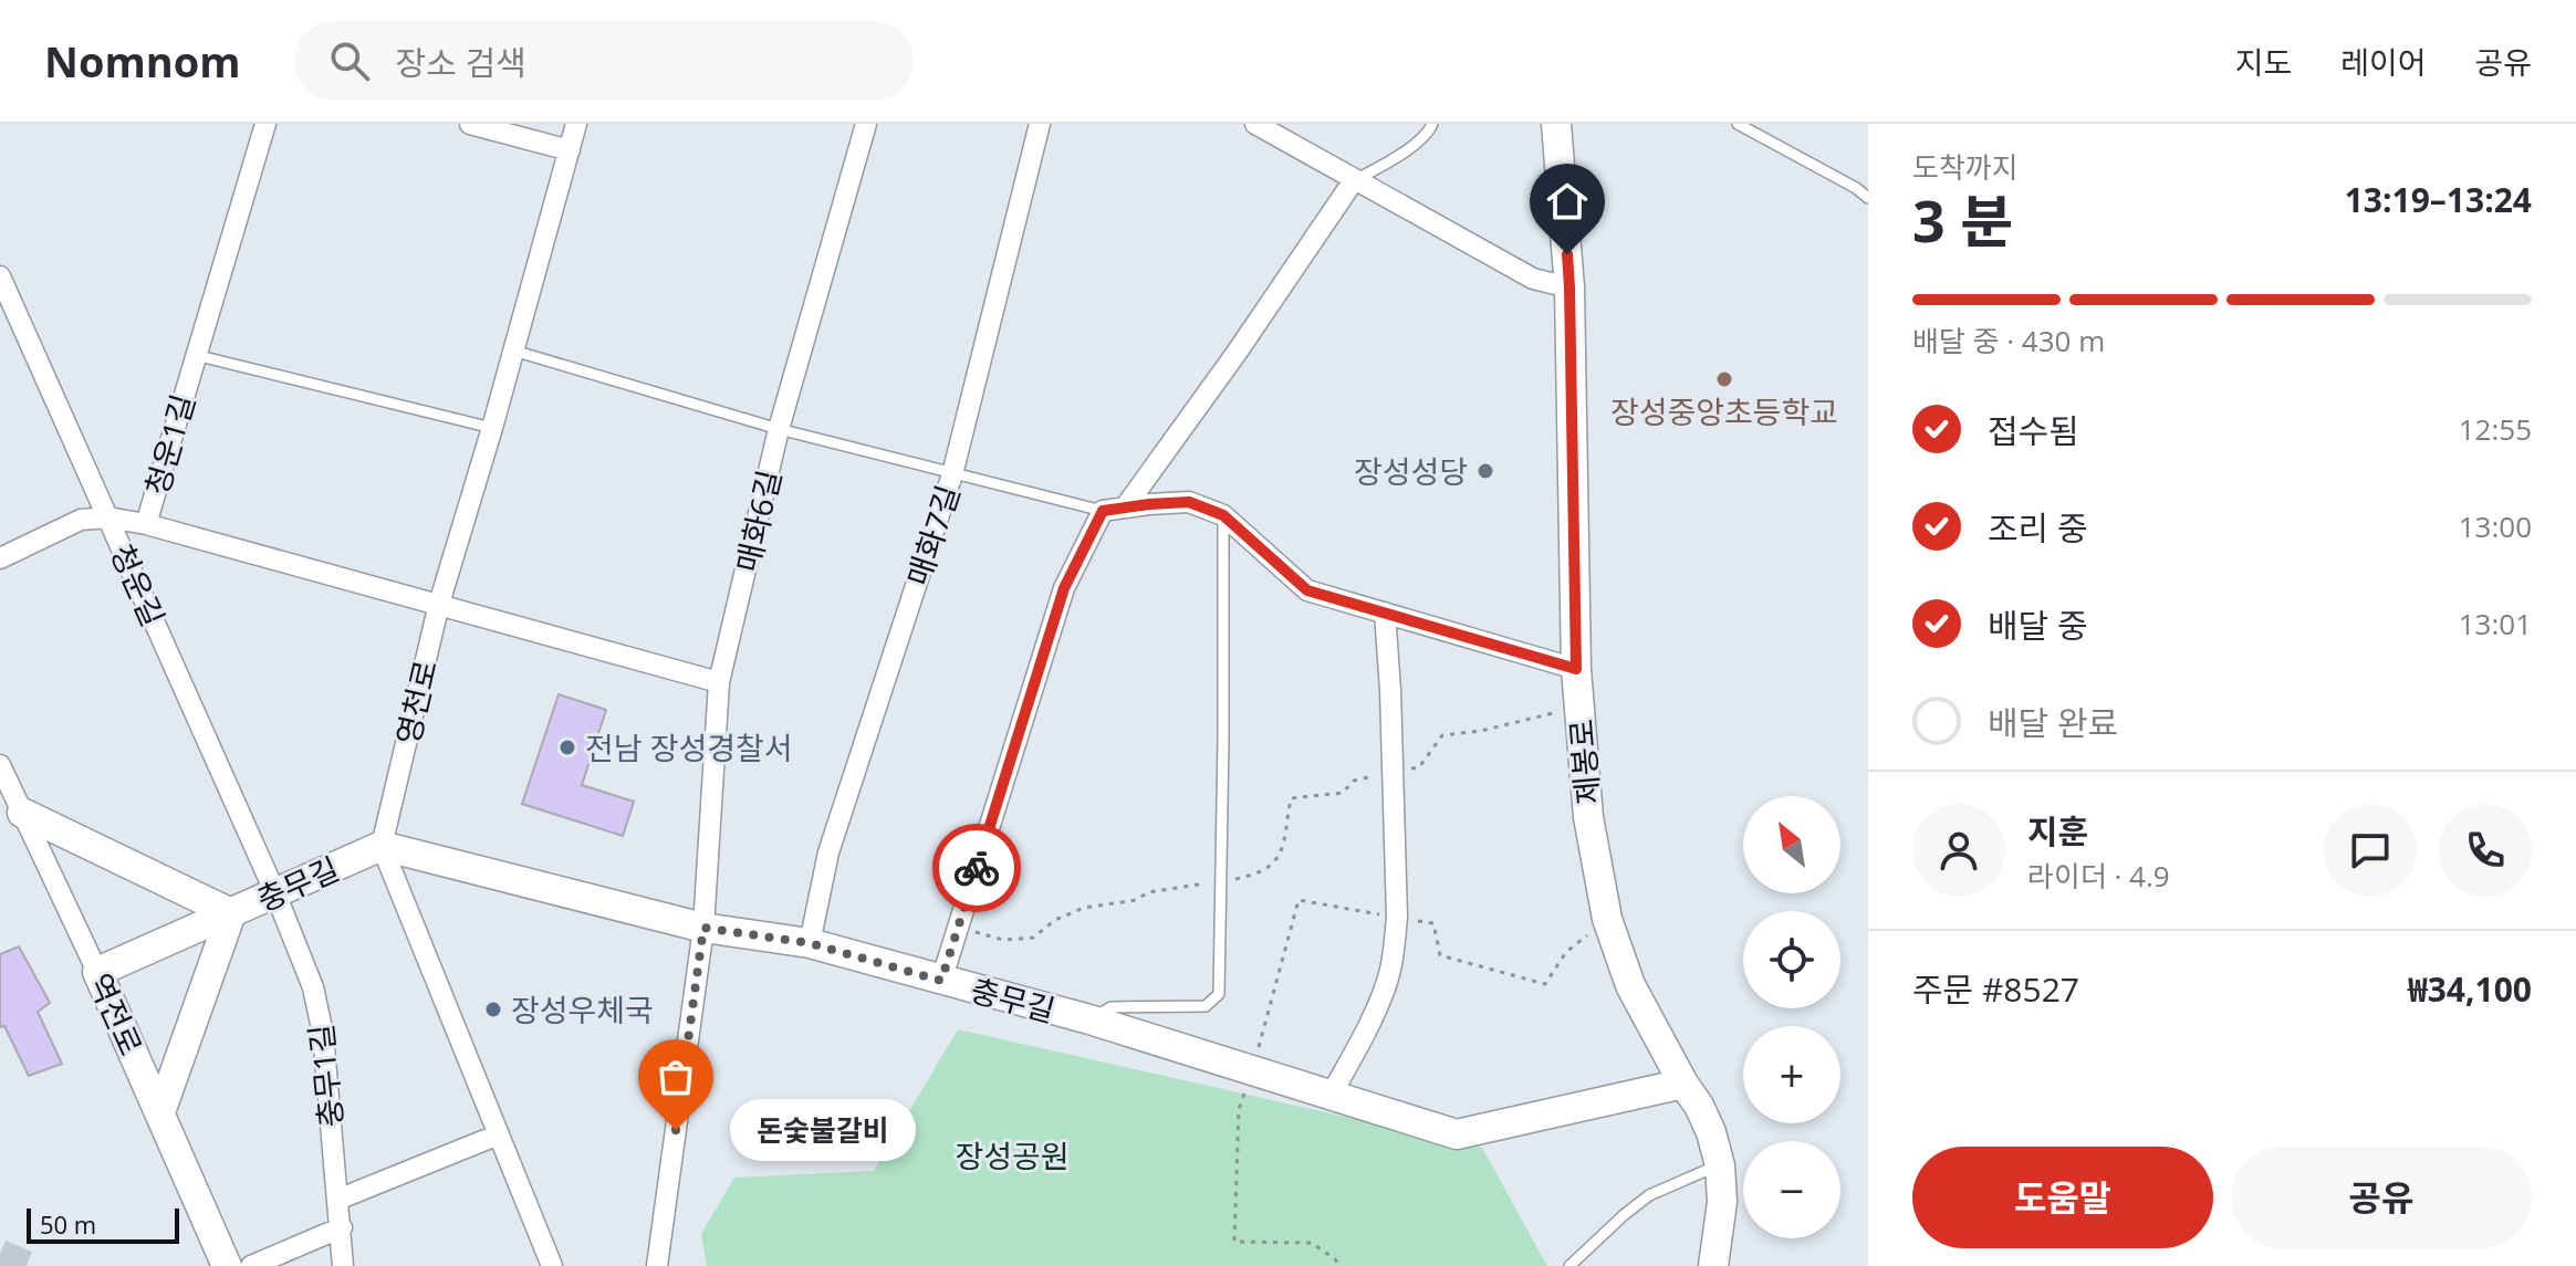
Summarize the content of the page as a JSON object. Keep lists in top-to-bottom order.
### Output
{
  "streets": {
    "street": [
      "청운1길",
      "매화6길",
      "매화7길",
      "청운길",
      "영천로",
      "제봉로",
      "충무길",
      "역전로",
      "충무1길"
    ]
  },
  "crossings": [
    ["청운1길", "매화6길"],
    ["청운1길", "영천로"],
    ["매화6길", "충무길"],
    ["매화7길", "충무길"],
    ["청운길", "충무길"],
    ["청운길", "충무1길"],
    ["영천로", "충무길"],
    ["제봉로", "충무길"],
    ["충무길", "역전로"],
    ["충무길", "충무1길"]
  ],
  "parks": ["장성공원"],
  "places": [
    "장성중앙초등학교",
    "장성성당",
    "전남 장성경찰서",
    "장성우체국",
    "돈숯불갈비"
  ],
  "scale_bar": "50 m",
  "north": "top left",
  "page": {
    "header": "Nomnom",
    "search": "장소 검색",
    "nav": ["지도", "레이어", "공유"],
    "heading": ["3 분", "도착까지", "13:19–13:24"],
    "panel": [
      "지훈",
      "라이더 · 4.9",
      "주문 #8527",
      "₩34,100"
    ],
    "bar": "배달 중 · 430 m",
    "list": [
      ["접수됨", "12:55"],
      ["조리 중", "13:00"],
      ["배달 중", "13:01"],
      "배달 완료"
    ],
    "map_buttons": ["+", "−"],
    "bubble": "돈숯불갈비",
    "buttons": ["도움말", "공유"],
    "scale": "50 m"
  }
}
